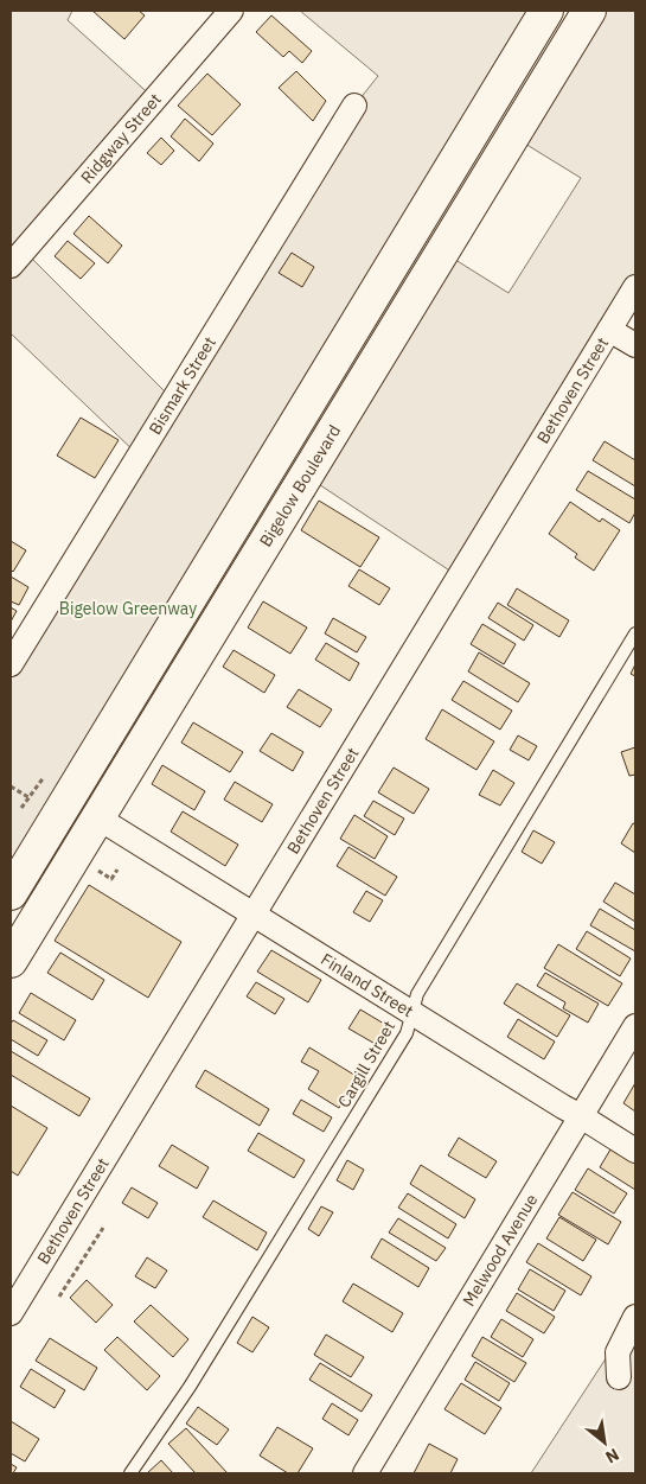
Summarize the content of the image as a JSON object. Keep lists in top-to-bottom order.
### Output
{
  "streets": {
    "main road": ["Bigelow Boulevard"],
    "street": [
      "Ridgway Street",
      "Bismark Street",
      "Bethoven Street",
      "Finland Street",
      "Melwood Avenue"
    ],
    "lane": ["Cargill Street"]
  },
  "crossings": [
    ["Bethoven Street", "Finland Street"],
    ["Bigelow Boulevard", "Finland Street"],
    ["Finland Street", "Cargill Street"],
    ["Finland Street", "Melwood Avenue"]
  ],
  "parks": ["Bigelow Greenway"],
  "north": "bottom right"
}
